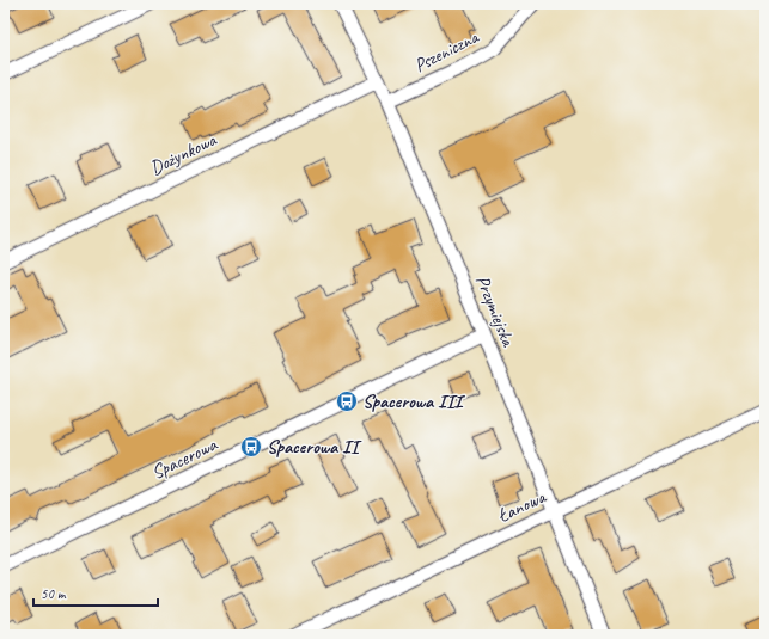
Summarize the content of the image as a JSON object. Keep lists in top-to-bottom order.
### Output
{
  "streets": {
    "street": [
      "Pszeniczna",
      "Dożynkowa",
      "Przymiejska",
      "Spacerowa",
      "Łanowa"
    ]
  },
  "crossings": [
    ["Pszeniczna", "Przymiejska"],
    ["Dożynkowa", "Przymiejska"],
    ["Przymiejska", "Spacerowa"],
    ["Przymiejska", "Łanowa"]
  ],
  "places": {
    "bus stop": ["Spacerowa III", "Spacerowa II"]
  },
  "scale_bar": "50 m"
}
